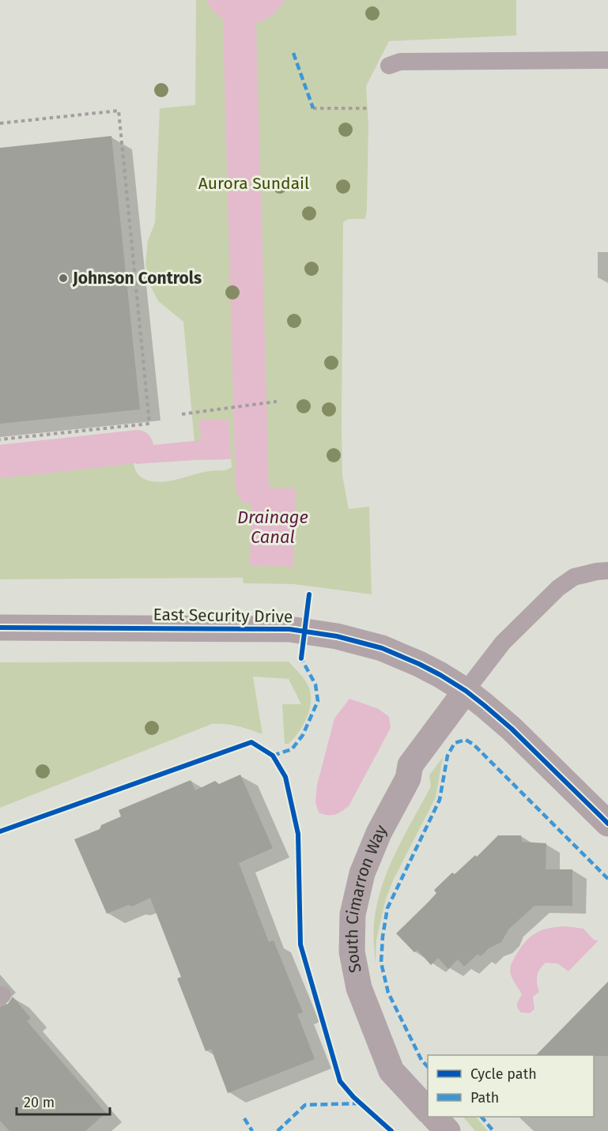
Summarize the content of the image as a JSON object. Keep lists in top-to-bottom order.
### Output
{
  "streets": {
    "street": ["East Security Drive", "South Cimarron Way"]
  },
  "crossings": [
    ["East Security Drive", "South Cimarron Way"]
  ],
  "water": ["Drainage Canal"],
  "parks": ["Aurora Sundail"],
  "places": ["Johnson Controls"],
  "legend": ["Cycle path", "Path"],
  "scale_bar": "20 m"
}
